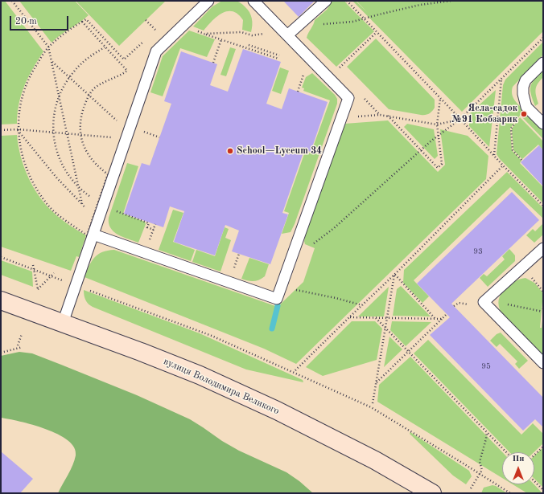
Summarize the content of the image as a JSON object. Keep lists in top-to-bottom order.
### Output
{
  "streets": {
    "main road": ["вулиця Володимира Великого"]
  },
  "places": ["Ясла-садок №91 Кобзарик", "School—Lyceum 34"],
  "house_numbers": ["93", "95"],
  "scale_bar": "20 m",
  "north": "top"
}
